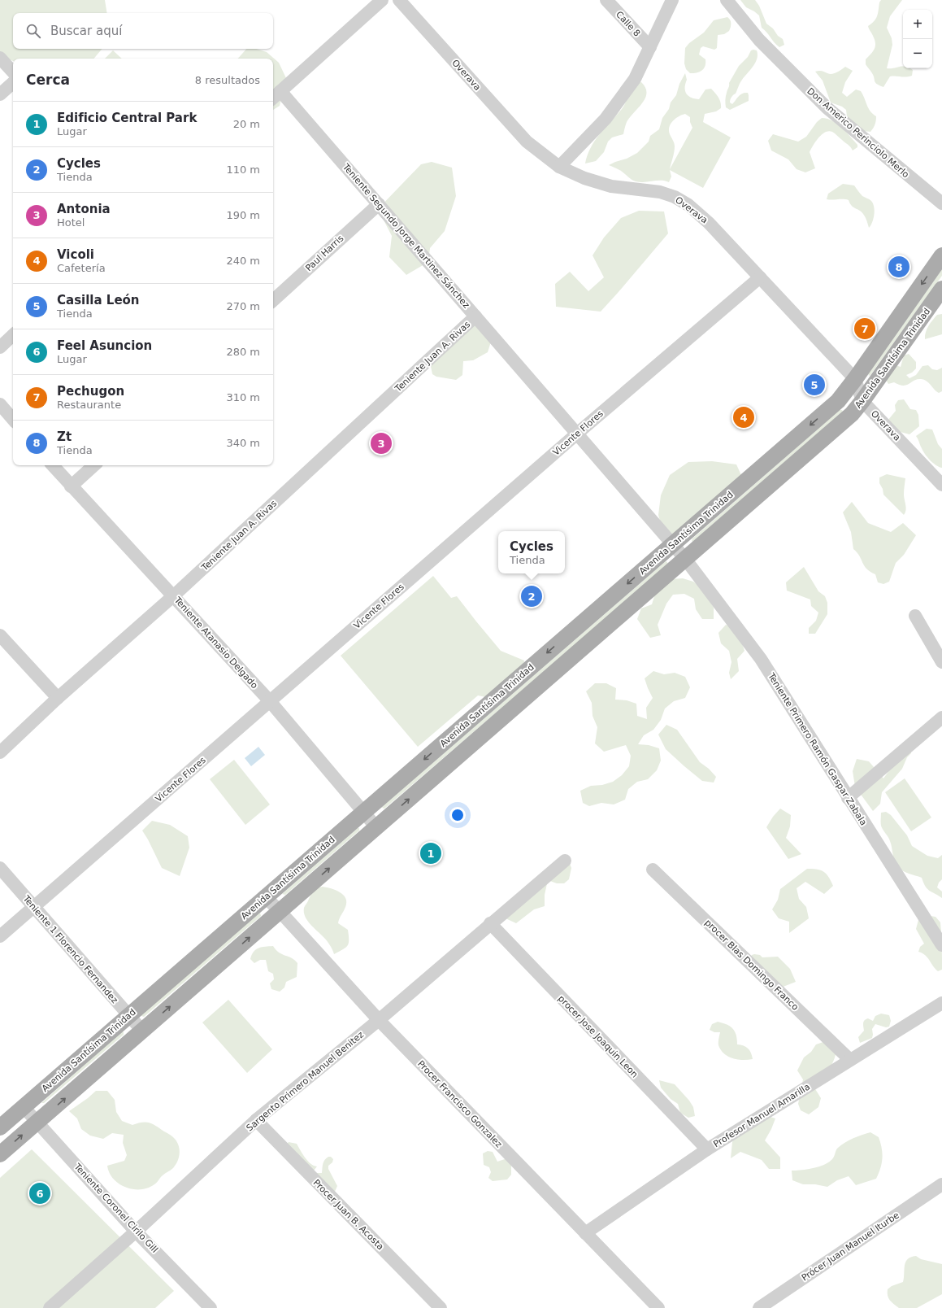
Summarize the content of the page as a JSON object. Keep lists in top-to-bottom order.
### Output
{
  "streets": {
    "main road": ["Avenida Santísima Trinidad"],
    "street": [
      "Calle 8",
      "Overava",
      "Don Americo Perinciolo Merlo",
      "Teniente Segundo Jorge Martinez Sánchez",
      "Paul Harris",
      "Teniente Juan A. Rivas",
      "Vicente Flores",
      "Teniente Atanasio Delgado",
      "Teniente Primero Ramón Gaspar Zabala",
      "Teniente 1 Florencio Fernandez",
      "procer Blas Domingo Franco",
      "procer Jose Joaquin Leon",
      "Sargento Primero Manuel Benitez",
      "Procer Francisco Gonzalez",
      "Profesor Manuel Amarilla",
      "Teniente Coronel Cirilo Gill",
      "Procer Juan B. Acosta",
      "Prócer Juan Manuel Iturbe"
    ]
  },
  "crossings": [
    ["Overava", "Avenida Santísima Trinidad"],
    ["Overava", "Vicente Flores"],
    ["Teniente Segundo Jorge Martinez Sánchez", "Paul Harris"],
    ["Teniente Segundo Jorge Martinez Sánchez", "Teniente Juan A. Rivas"],
    ["Teniente Segundo Jorge Martinez Sánchez", "Avenida Santísima Trinidad"],
    ["Teniente Segundo Jorge Martinez Sánchez", "Vicente Flores"],
    ["Teniente Segundo Jorge Martinez Sánchez", "Teniente Primero Ramón Gaspar Zabala"],
    ["Teniente Juan A. Rivas", "Teniente Atanasio Delgado"],
    ["Avenida Santísima Trinidad", "Teniente Atanasio Delgado"],
    ["Avenida Santísima Trinidad", "Teniente Primero Ramón Gaspar Zabala"],
    ["Avenida Santísima Trinidad", "Teniente 1 Florencio Fernandez"],
    ["Avenida Santísima Trinidad", "Procer Francisco Gonzalez"],
    ["Avenida Santísima Trinidad", "Teniente Coronel Cirilo Gill"],
    ["Vicente Flores", "Teniente Atanasio Delgado"],
    ["Vicente Flores", "Teniente 1 Florencio Fernandez"],
    ["procer Blas Domingo Franco", "Profesor Manuel Amarilla"],
    ["procer Jose Joaquin Leon", "Sargento Primero Manuel Benitez"],
    ["procer Jose Joaquin Leon", "Profesor Manuel Amarilla"],
    ["Sargento Primero Manuel Benitez", "Procer Francisco Gonzalez"],
    ["Sargento Primero Manuel Benitez", "Teniente Coronel Cirilo Gill"],
    ["Sargento Primero Manuel Benitez", "Procer Juan B. Acosta"],
    ["Procer Francisco Gonzalez", "Profesor Manuel Amarilla"]
  ],
  "page": {
    "map_buttons": ["+", "−"],
    "search": "Buscar aquí",
    "heading": ["Cerca", "8 resultados"],
    "list": [
      {
        "mark": "1",
        "name": "Edificio Central Park",
        "note": "Lugar",
        "value": "20 m"
      },
      {
        "mark": "2",
        "name": "Cycles",
        "note": "Tienda",
        "value": "110 m"
      },
      {
        "mark": "3",
        "name": "Antonia",
        "note": "Hotel",
        "value": "190 m"
      },
      {
        "mark": "4",
        "name": "Vicoli",
        "note": "Cafetería",
        "value": "240 m"
      },
      {
        "mark": "5",
        "name": "Casilla León",
        "note": "Tienda",
        "value": "270 m"
      },
      {
        "mark": "6",
        "name": "Feel Asuncion",
        "note": "Lugar",
        "value": "280 m"
      },
      {
        "mark": "7",
        "name": "Pechugon",
        "note": "Restaurante",
        "value": "310 m"
      },
      {
        "mark": "8",
        "name": "Zt",
        "note": "Tienda",
        "value": "340 m"
      }
    ],
    "pins": [
      "8",
      "7",
      "5",
      "4",
      "3",
      "2",
      "1",
      "6"
    ],
    "popup": ["Cycles", "Tienda"]
  }
}
